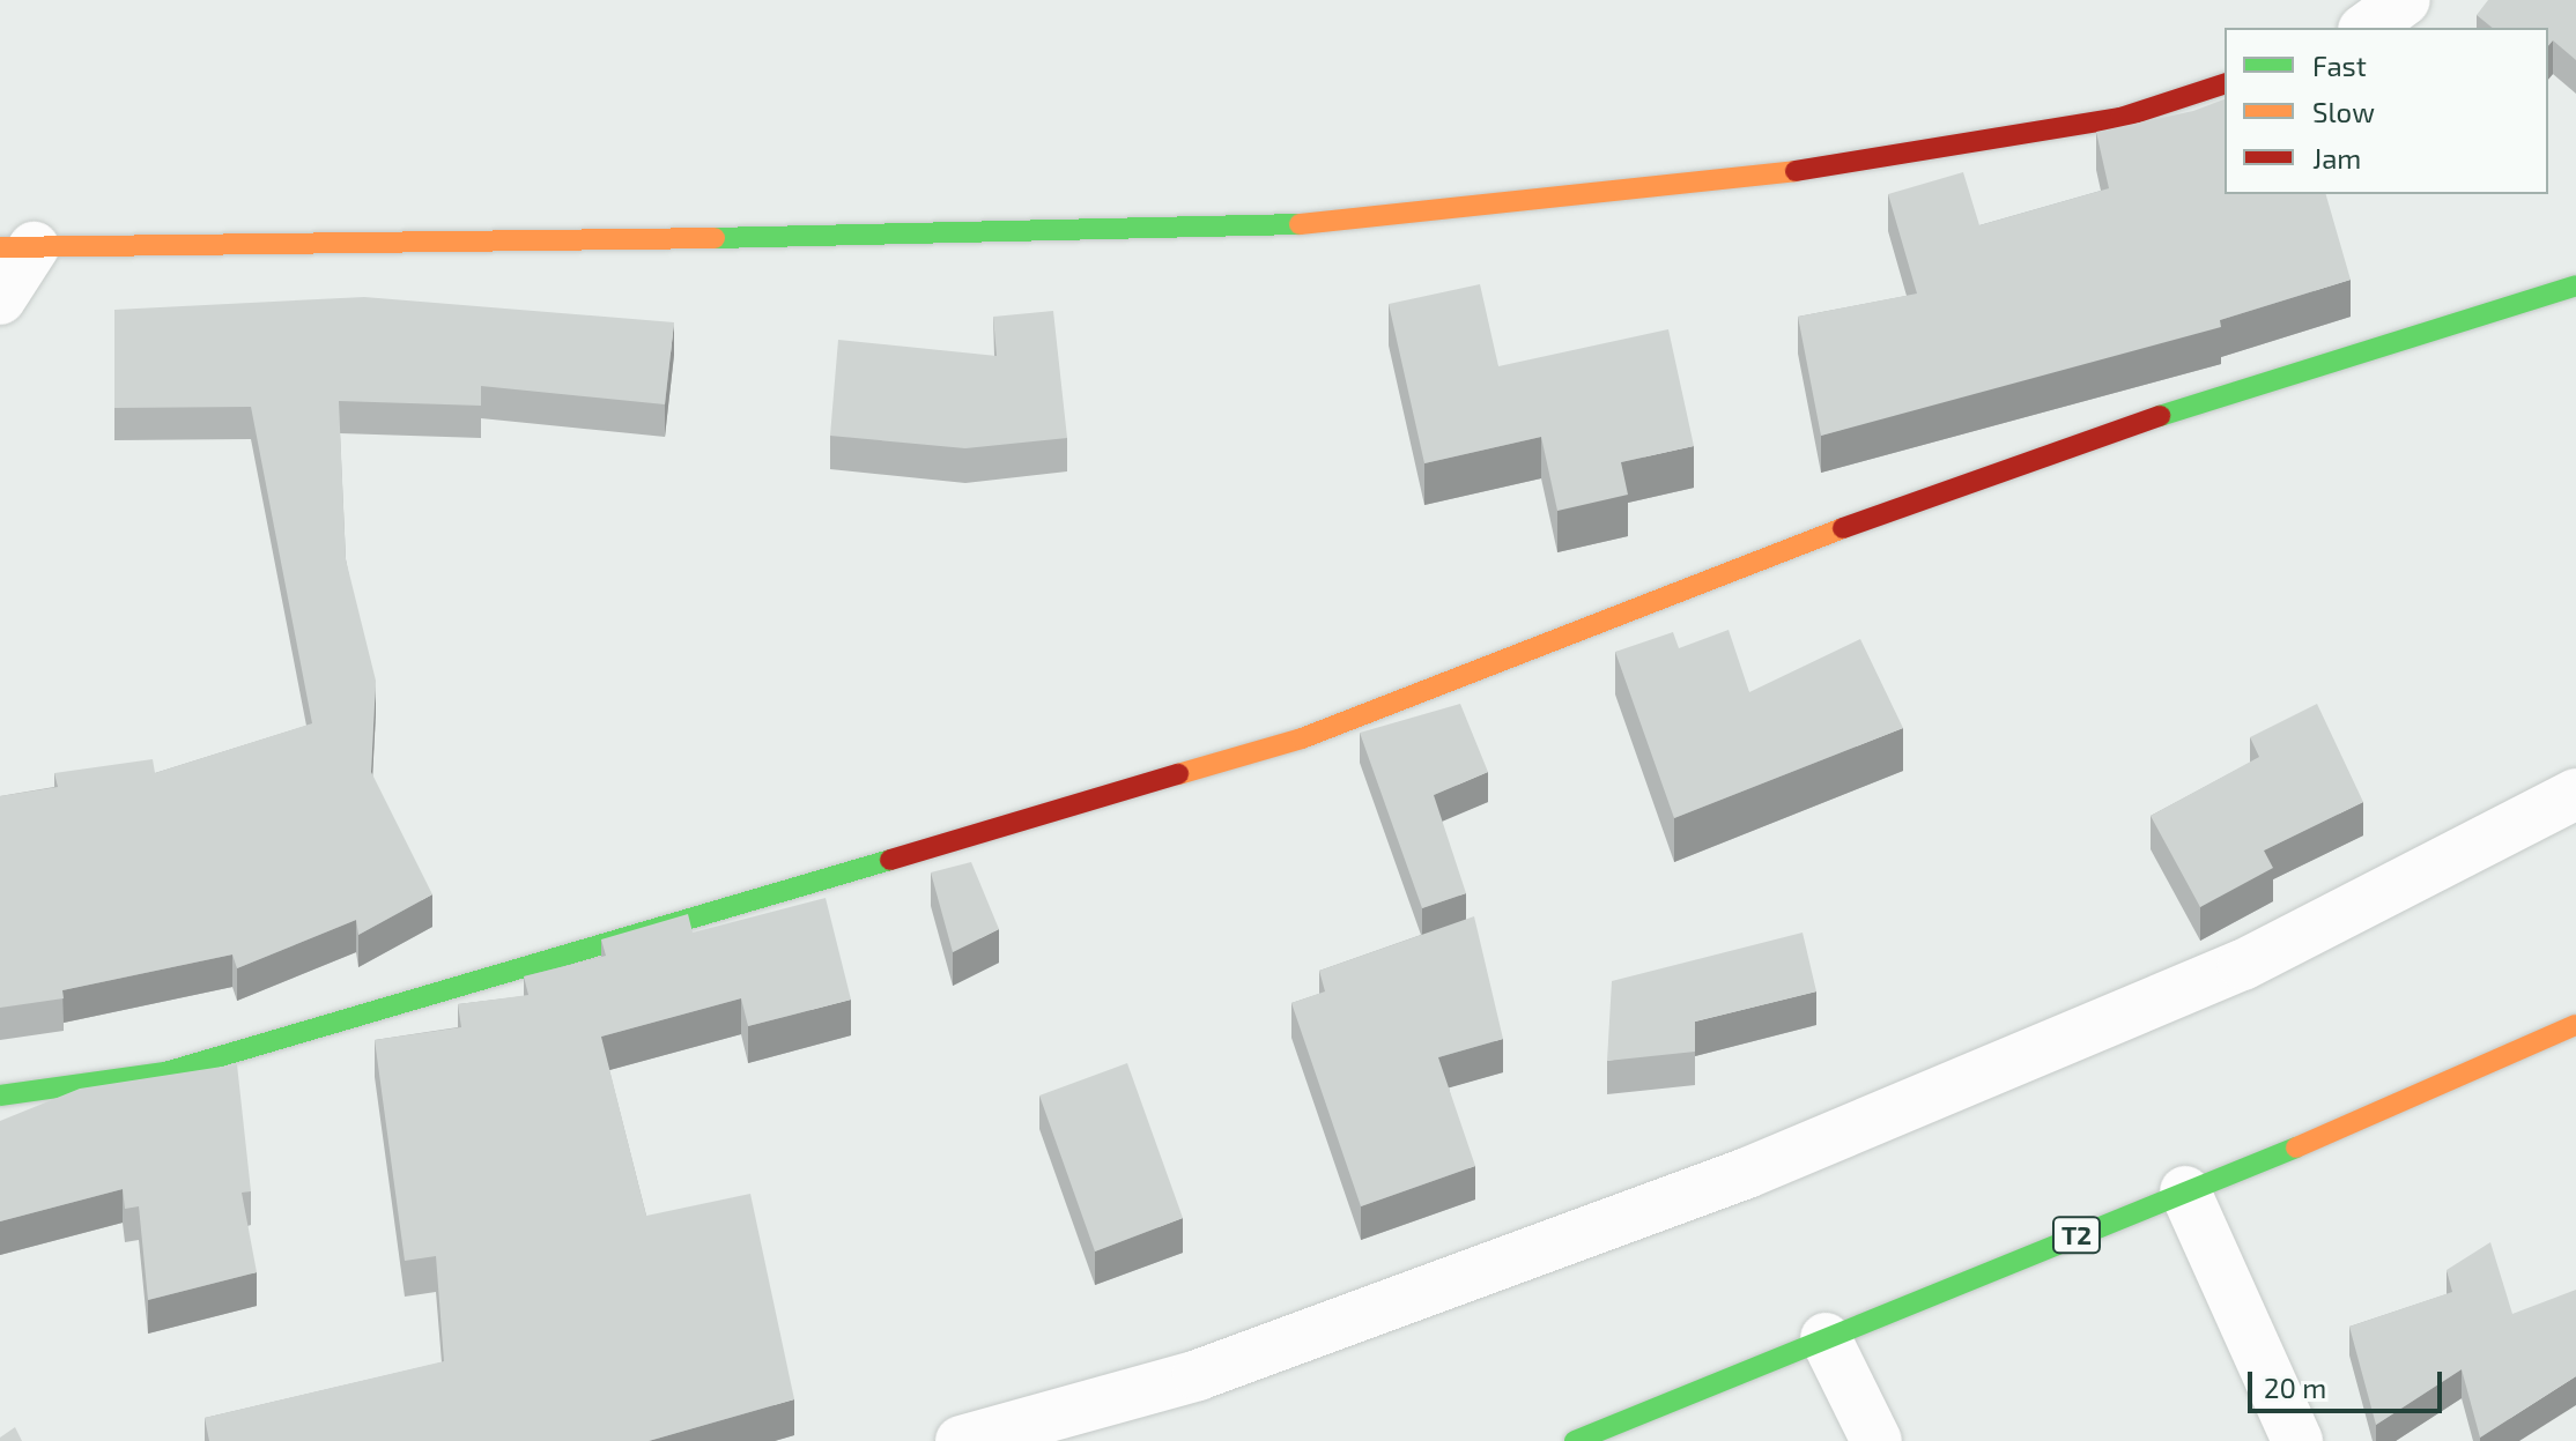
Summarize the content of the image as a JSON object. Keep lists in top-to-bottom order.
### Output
{
  "streets": {
    "main road": ["T2"]
  },
  "legend": ["Fast", "Slow", "Jam"],
  "scale_bar": "20 m"
}
